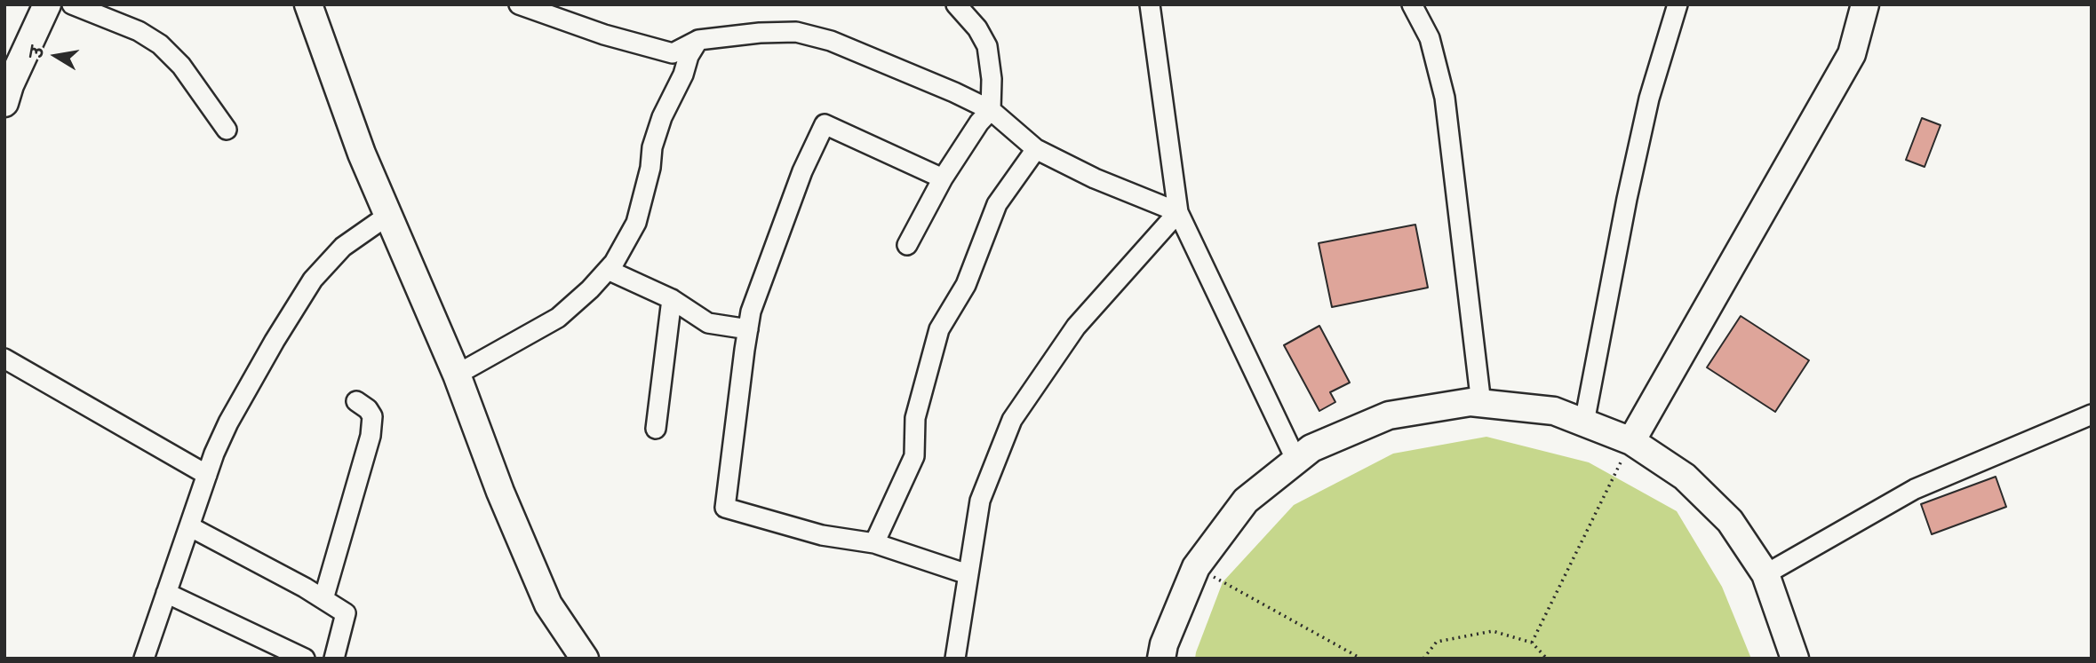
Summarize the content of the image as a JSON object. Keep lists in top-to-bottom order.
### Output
{
  "north": "left"
}
